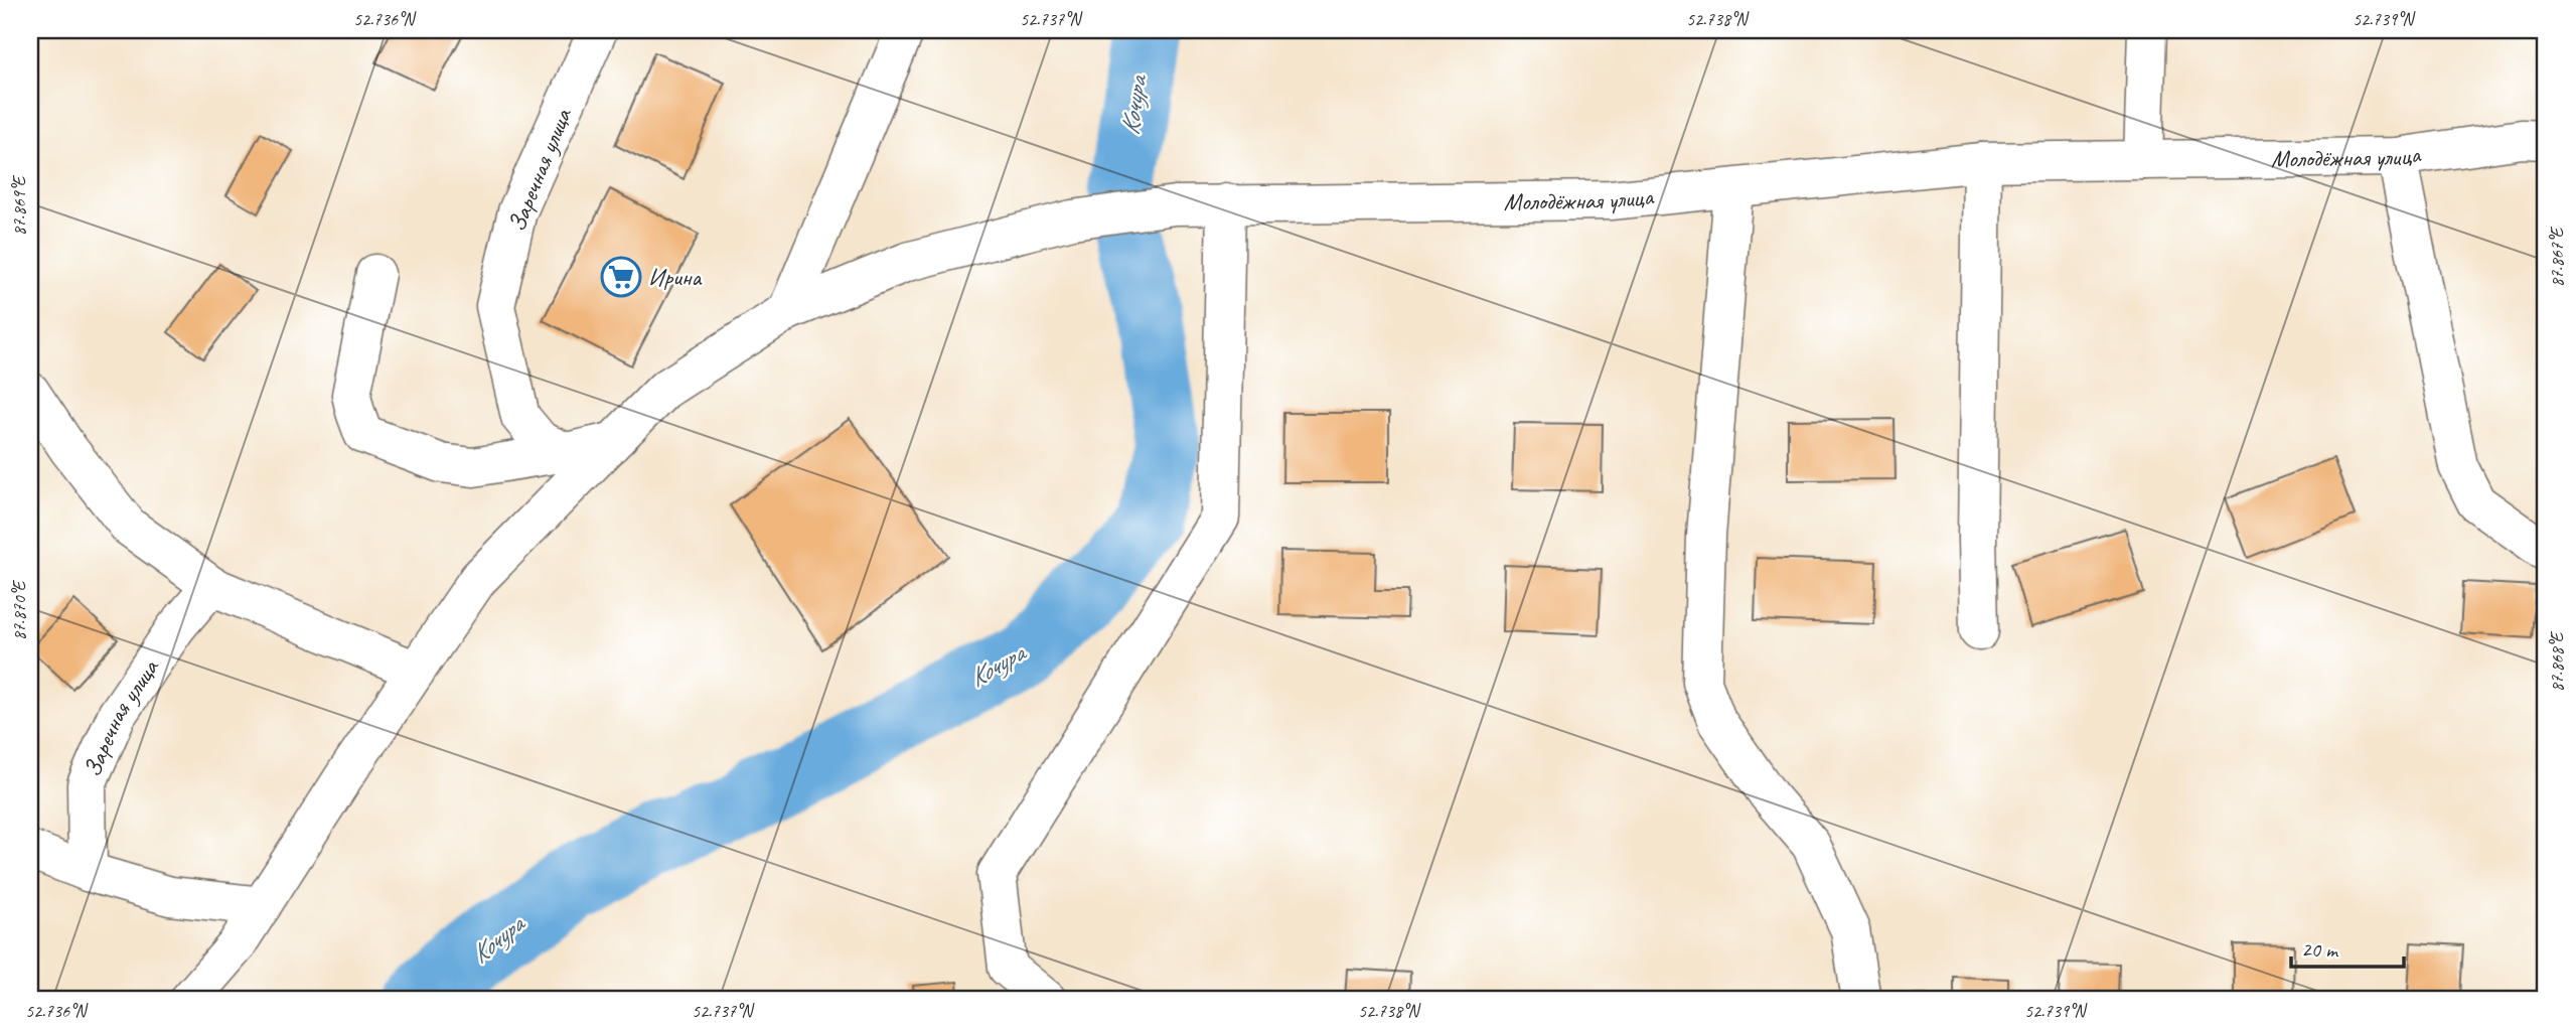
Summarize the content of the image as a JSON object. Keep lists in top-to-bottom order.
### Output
{
  "streets": {
    "street": ["Молодёжная улица", "Заречная улица"]
  },
  "water": ["Кочура"],
  "places": {
    "supermarket": ["Ирина"]
  },
  "scale_bar": "20 m",
  "coordinates": [
    "52.736°N",
    "52.737°N",
    "52.738°N",
    "52.739°N",
    "87.869°E",
    "87.867°E",
    "87.870°E",
    "87.868°E"
  ]
}
